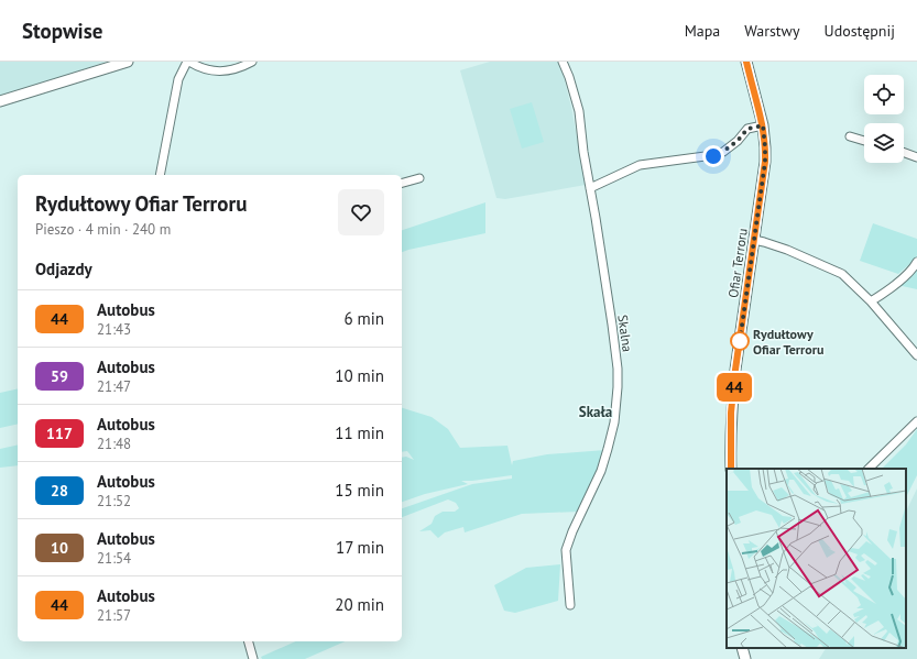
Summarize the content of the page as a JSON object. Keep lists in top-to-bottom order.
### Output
{
  "streets": {
    "street": ["Ofiar Terroru", "Skalna"]
  },
  "districts": ["Skała"],
  "places": ["Rydułtowy Ofiar Terroru"],
  "lines": ["bus line 44"],
  "page": {
    "header": "Stopwise",
    "nav": ["Mapa", "Warstwy", "Udostępnij"],
    "on_map": "44",
    "heading": [
      ["Rydułtowy Ofiar Terroru", "Pieszo · 4 min · 240 m"],
      "Odjazdy"
    ],
    "list": [
      {
        "mark": "44",
        "name": "Autobus",
        "note": "21:43",
        "value": "6 min"
      },
      {
        "mark": "59",
        "name": "Autobus",
        "note": "21:47",
        "value": "10 min"
      },
      {
        "mark": "117",
        "name": "Autobus",
        "note": "21:48",
        "value": "11 min"
      },
      {
        "mark": "28",
        "name": "Autobus",
        "note": "21:52",
        "value": "15 min"
      },
      {
        "mark": "10",
        "name": "Autobus",
        "note": "21:54",
        "value": "17 min"
      },
      {
        "mark": "44",
        "name": "Autobus",
        "note": "21:57",
        "value": "20 min"
      }
    ]
  }
}
